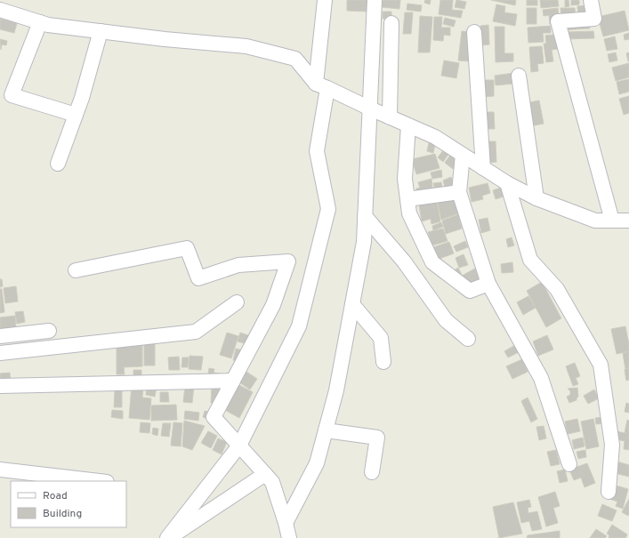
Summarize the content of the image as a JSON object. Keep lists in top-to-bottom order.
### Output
{
  "legend": ["Road", "Building"]
}
